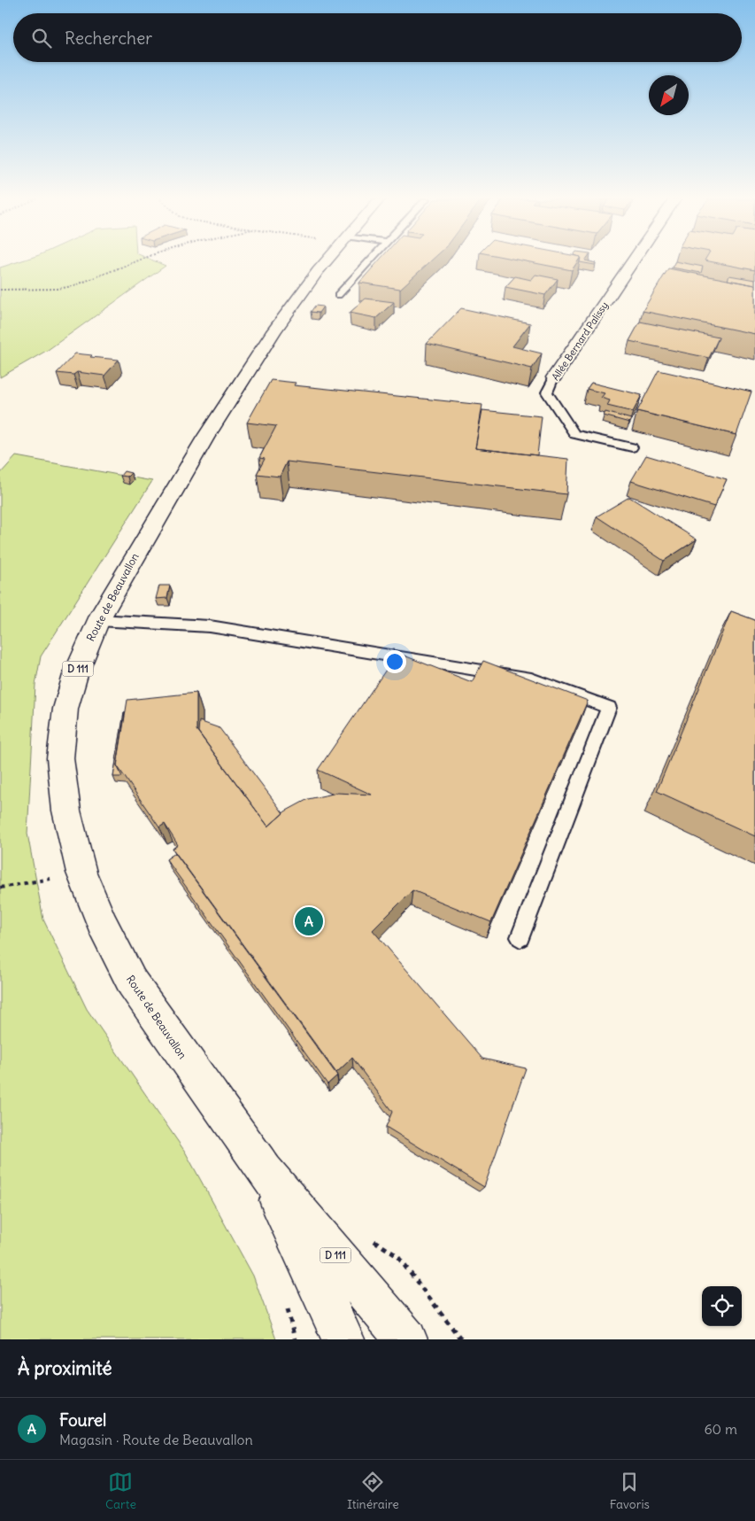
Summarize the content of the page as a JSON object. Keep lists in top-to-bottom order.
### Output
{
  "streets": {
    "main road": ["Allée Bernard Palissy", "Route de Beauvallon", "D 111"]
  },
  "crossings": [
    ["Route de Beauvallon", "D 111"]
  ],
  "north": "bottom left",
  "page": {
    "search": "Rechercher",
    "pins": "A",
    "heading": "À proximité",
    "list": [
      {
        "mark": "A",
        "name": "Fourel",
        "note": "Magasin · Route de Beauvallon",
        "value": "60 m"
      }
    ],
    "nav": ["Carte", "Itinéraire", "Favoris"]
  }
}
